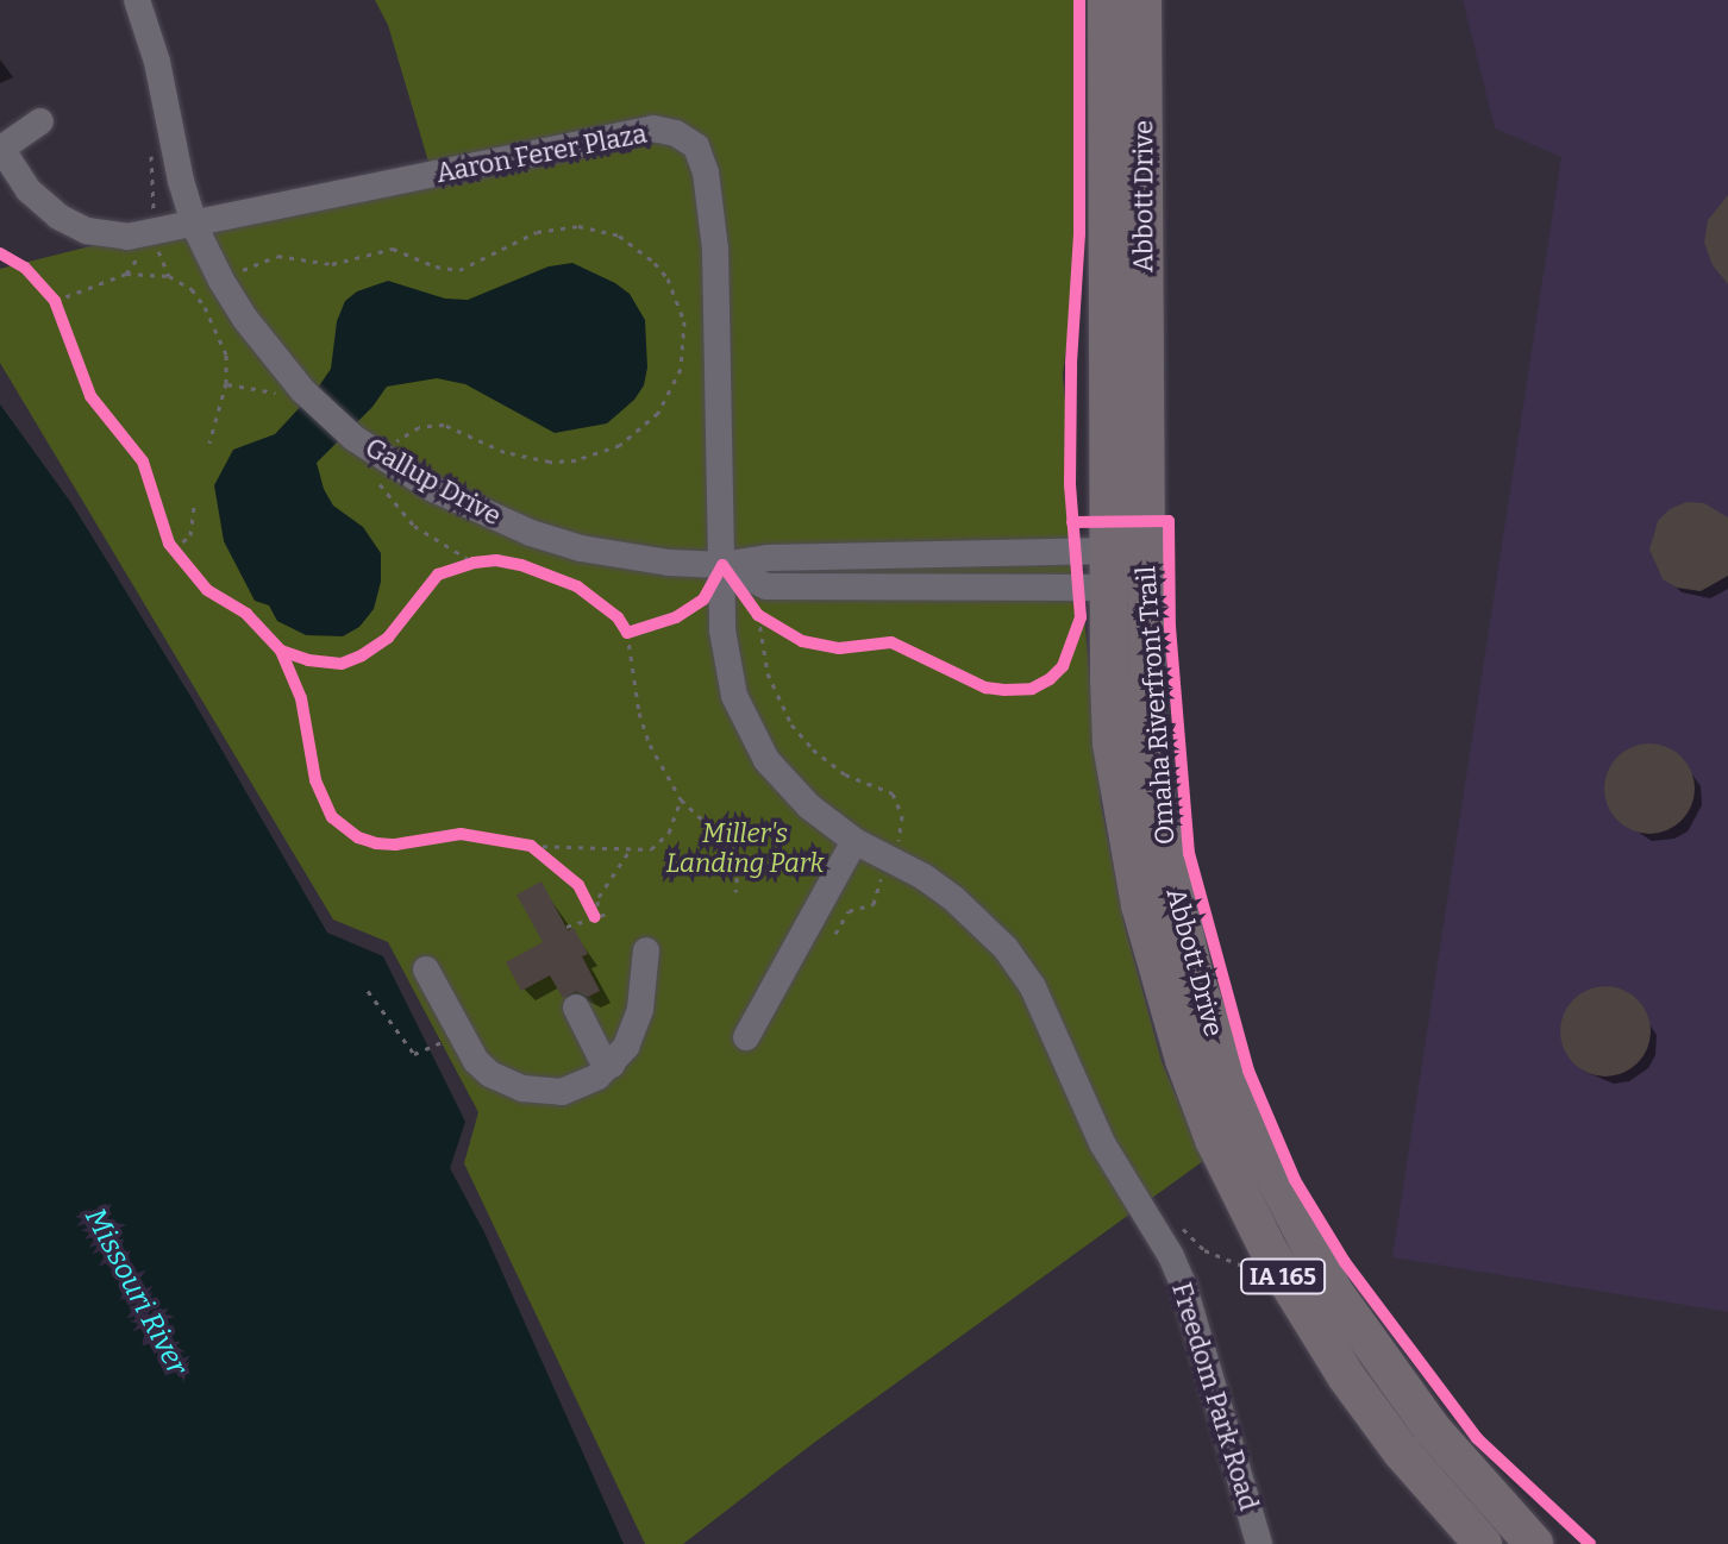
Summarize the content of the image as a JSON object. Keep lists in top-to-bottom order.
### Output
{
  "streets": {
    "highway": ["Abbott Drive", "IA 165"],
    "street": ["Aaron Ferer Plaza", "Gallup Drive", "Freedom Park Road"],
    "cycle path": ["Omaha Riverfront Trail"]
  },
  "crossings": [
    ["Aaron Ferer Plaza", "Gallup Drive"],
    ["Aaron Ferer Plaza", "Freedom Park Road"],
    ["Abbott Drive", "Gallup Drive"],
    ["Gallup Drive", "Freedom Park Road"]
  ],
  "water": ["Missouri River"],
  "parks": ["Miller's Landing Park"]
}
